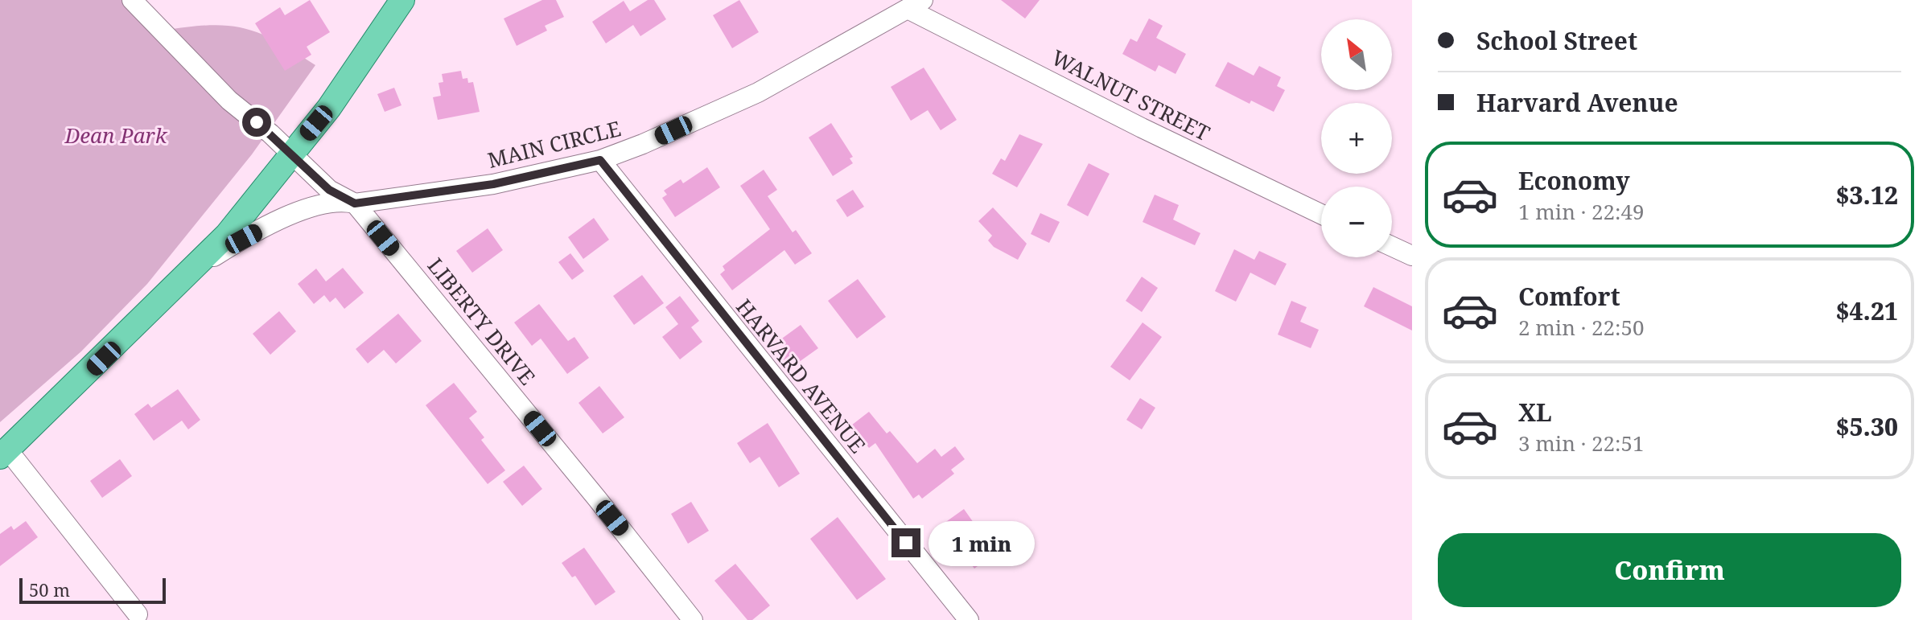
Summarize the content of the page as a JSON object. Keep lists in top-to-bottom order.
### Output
{
  "streets": {
    "street": [
      "WALNUT STREET",
      "MAIN CIRCLE",
      "LIBERTY DRIVE",
      "HARVARD AVENUE"
    ]
  },
  "crossings": [
    ["WALNUT STREET", "MAIN CIRCLE"],
    ["MAIN CIRCLE", "LIBERTY DRIVE"],
    ["MAIN CIRCLE", "HARVARD AVENUE"]
  ],
  "parks": ["Dean Park"],
  "scale_bar": "50 m",
  "north": "top left",
  "page": {
    "banner": ["School Street", "Harvard Avenue"],
    "map_buttons": ["+", "−"],
    "list": [
      {
        "name": "Economy",
        "note": "1 min · 22:49",
        "value": "$3.12"
      },
      {
        "name": "Comfort",
        "note": "2 min · 22:50",
        "value": "$4.21"
      },
      {
        "name": "XL",
        "note": "3 min · 22:51",
        "value": "$5.30"
      }
    ],
    "buttons": "Confirm",
    "bubble": "1 min",
    "scale": "50 m"
  }
}
